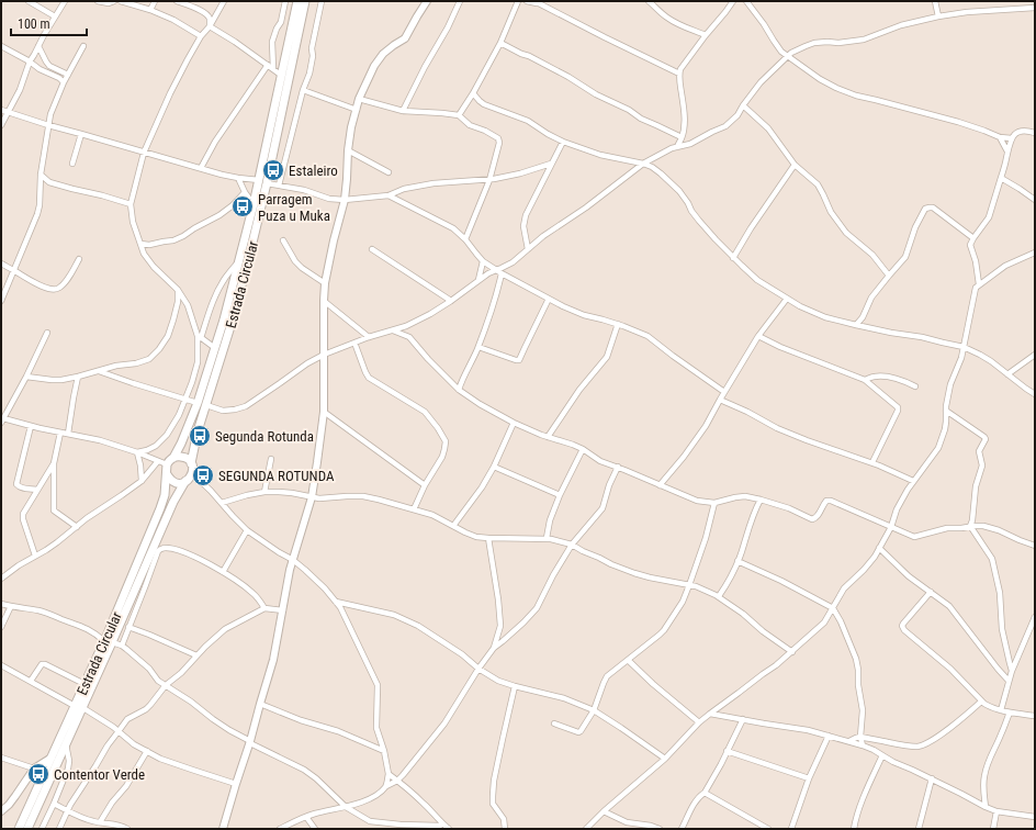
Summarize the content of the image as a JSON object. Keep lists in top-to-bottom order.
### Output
{
  "streets": {
    "main road": ["Estrada Circular"]
  },
  "places": {
    "bus stop": [
      "Estaleiro",
      "Parragem Puza u Muka",
      "Segunda Rotunda",
      "SEGUNDA ROTUNDA",
      "Contentor Verde"
    ]
  },
  "scale_bar": "100 m"
}
